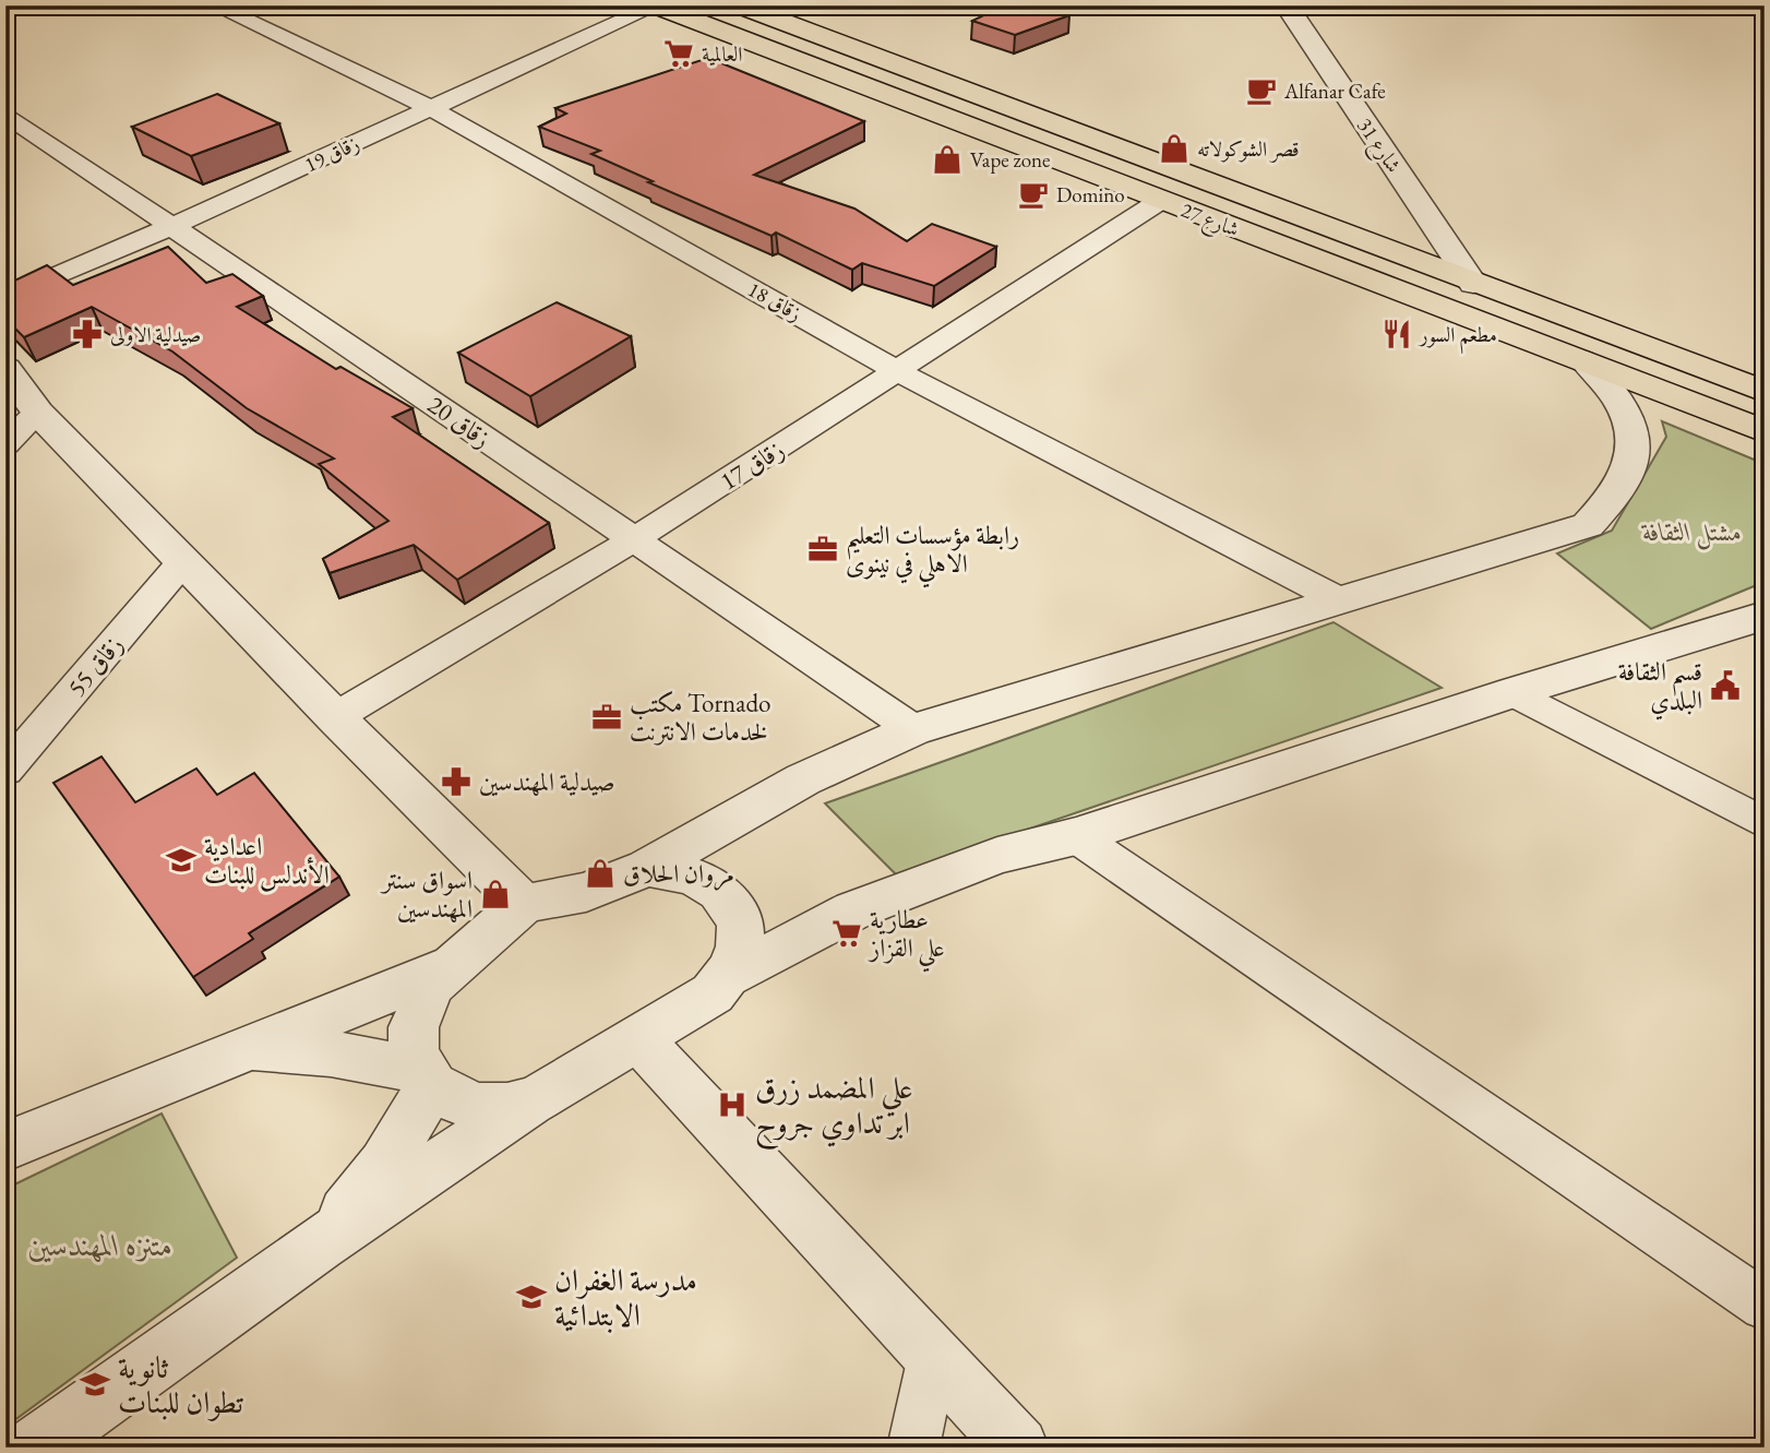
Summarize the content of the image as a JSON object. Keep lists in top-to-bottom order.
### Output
{
  "streets": {
    "main road": ["شارع 27"],
    "street": [
      "شارع 31",
      "زقاق 19",
      "زقاق 18",
      "زقاق 20",
      "زقاق 17",
      "زقاق 55"
    ]
  },
  "crossings": [
    ["شارع 31", "شارع 27"],
    ["زقاق 19", "شارع 27"],
    ["زقاق 19", "زقاق 18"],
    ["زقاق 19", "زقاق 20"],
    ["شارع 27", "زقاق 17"],
    ["زقاق 18", "زقاق 17"],
    ["زقاق 20", "زقاق 17"]
  ],
  "parks": ["مشتل الثقافة", "متنزه المهندسين"],
  "places": {
    "supermarket": ["العالمية", "عطارية علي القزاز"],
    "cafe": ["Alfanar Cafe", "Domino"],
    "shop": [
      "قصر الشوكولاته",
      "Vape zone",
      "مروان الحلاق",
      "اسواق سنتر المهندسين"
    ],
    "pharmacy": ["صيدلية الاولى", "صيدلية المهندسين"],
    "restaurant": ["مطعم السور"],
    "office": ["رابطة مؤسسات التعليم الاهلي في نينوى", "مكتب Tornado لخدمات الانترنت"],
    "public building": ["قسم الثقافة البلدي"],
    "school or university": ["اعدادية الأندلس للبنات", "مدرسة الغفران الابتدائية", "ثانوية تطوان للبنات"],
    "hospital": ["علي المضمد زرق ابر تداوي جروح"]
  }
}
